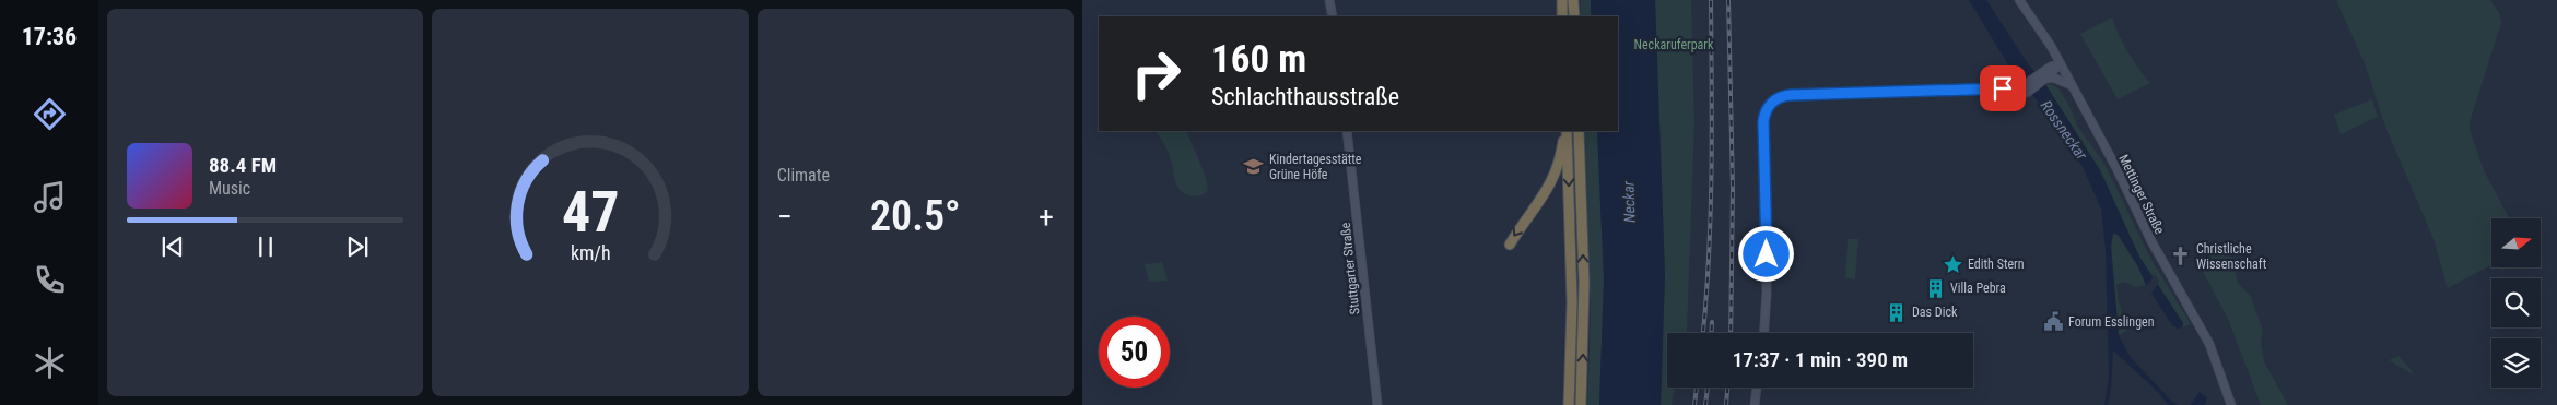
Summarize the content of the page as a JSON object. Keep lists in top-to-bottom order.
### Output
{
  "streets": {
    "main road": ["Mettinger Straße", "Stuttgarter Straße"]
  },
  "water": ["Rossneckar", "Neckar"],
  "parks": ["Neckaruferpark"],
  "places": {
    "school or university": ["Kindertagesstätte Grüne Höfe"],
    "church": ["Christliche Wissenschaft"],
    "place": ["Edith Stern"],
    "building": ["Villa Pebra", "Das Dick"],
    "public building": ["Forum Esslingen"]
  },
  "north": "right",
  "page": {
    "tabs": "17:36",
    "tile": "Climate",
    "turn": ["160 m", "Schlachthausstraße"],
    "song": ["88.4 FM", "Music"],
    "heat": ["−", "20.5°", "+"],
    "limit": "50",
    "trip": "17:37 · 1 min · 390 m",
    "gauge": ["47", "km/h"]
  }
}
